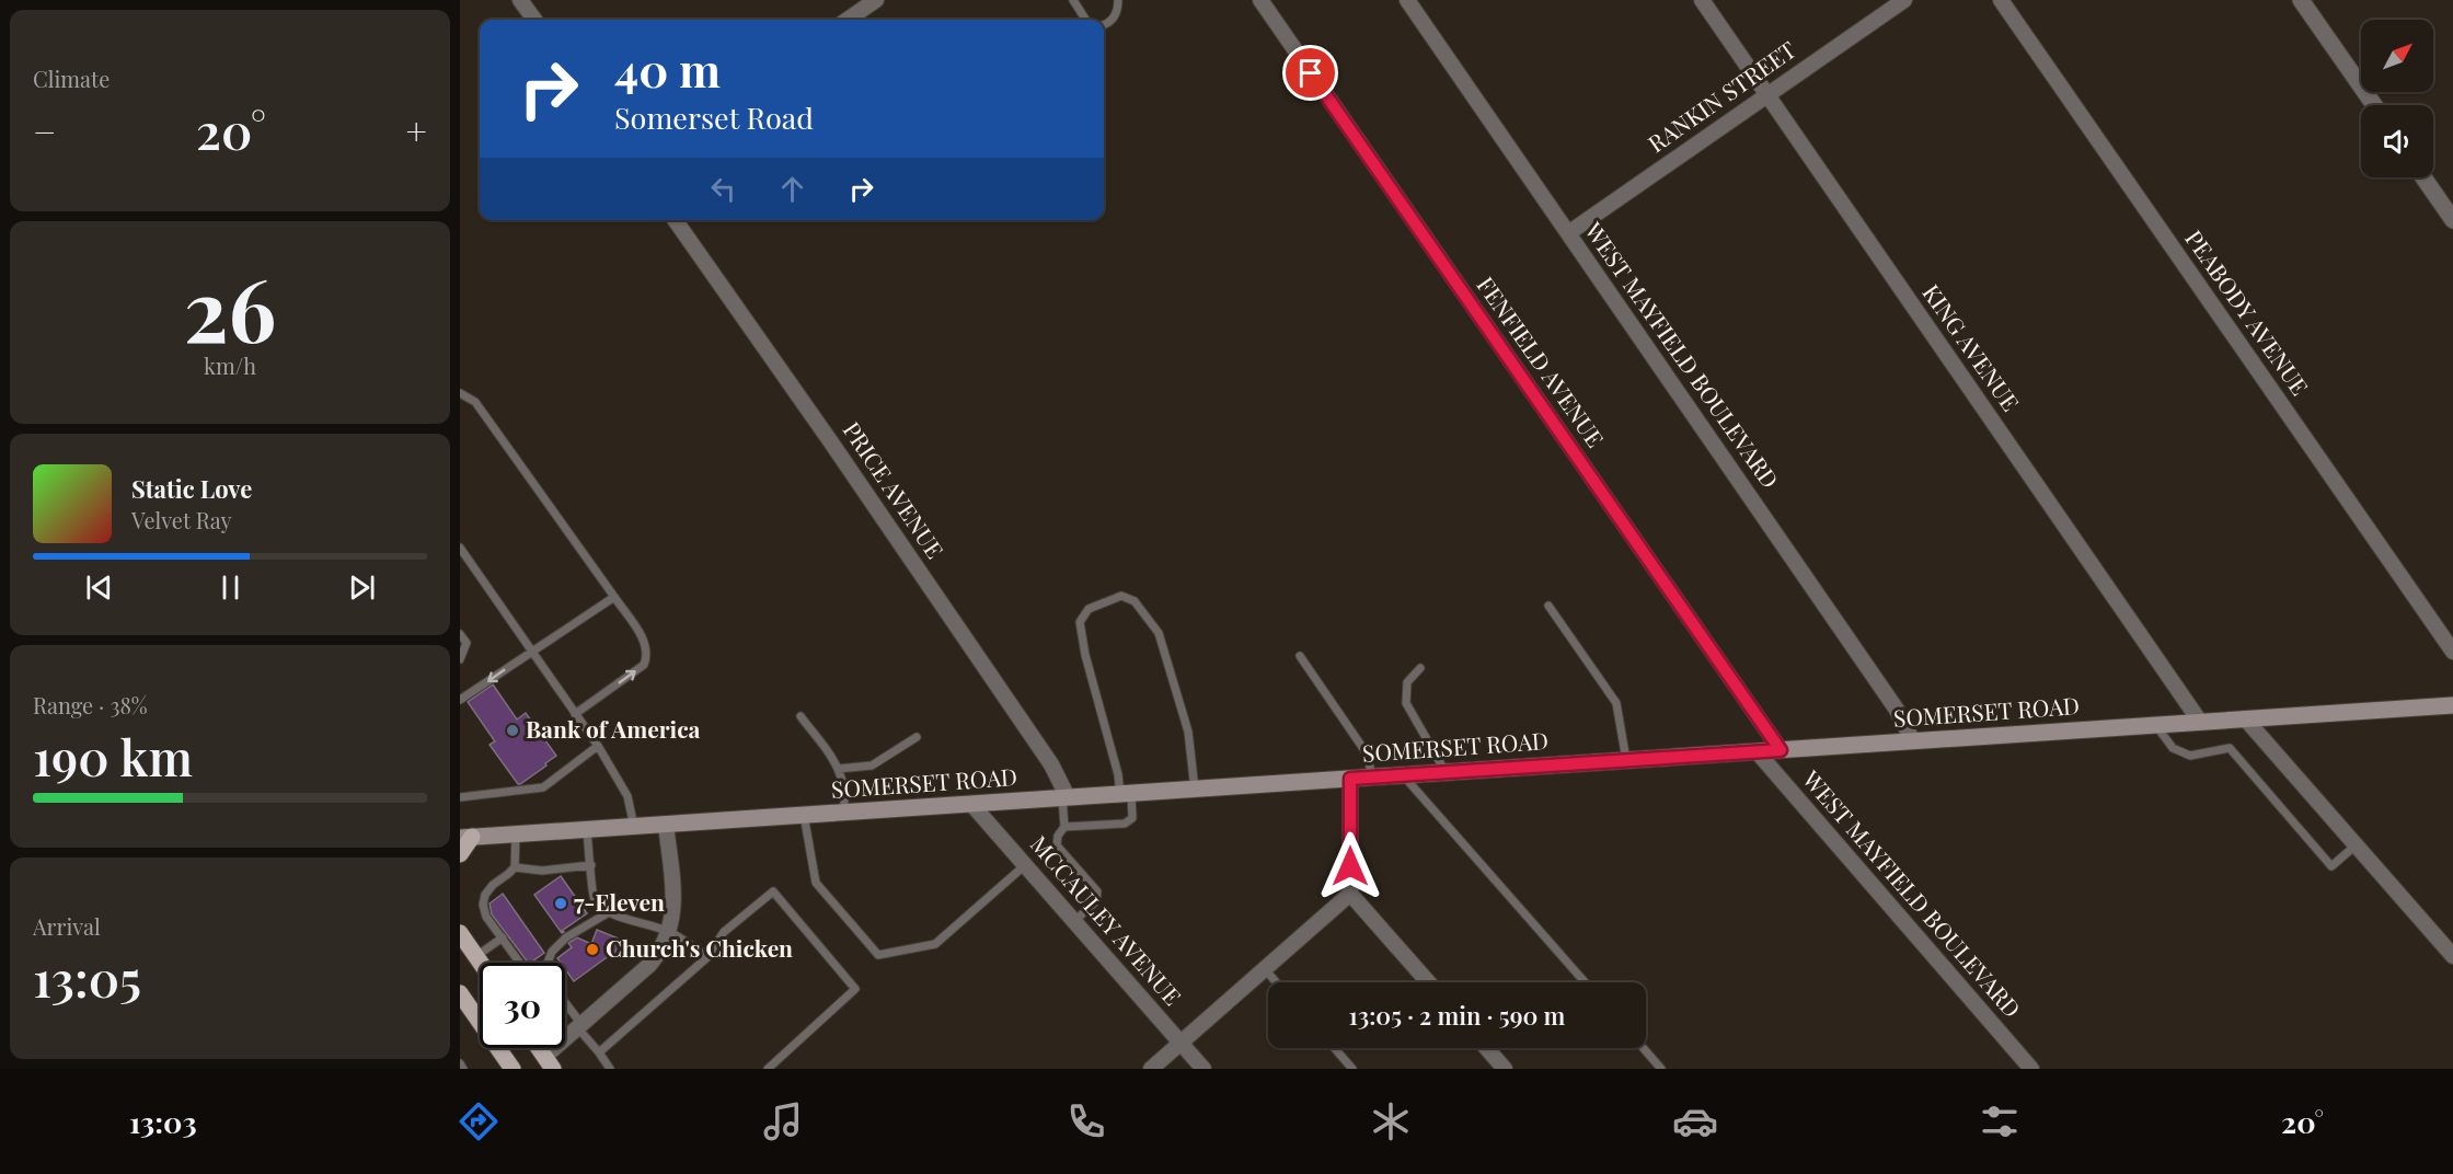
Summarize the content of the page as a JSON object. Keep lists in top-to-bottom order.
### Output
{
  "streets": {
    "main road": ["SOMERSET ROAD"],
    "street": [
      "RANKIN STREET",
      "PEABODY AVENUE",
      "KING AVENUE",
      "WEST MAYFIELD BOULEVARD",
      "FENFIELD AVENUE",
      "PRICE AVENUE",
      "MCCAULEY AVENUE"
    ]
  },
  "crossings": [
    ["RANKIN STREET", "KING AVENUE"],
    ["RANKIN STREET", "WEST MAYFIELD BOULEVARD"],
    ["KING AVENUE", "SOMERSET ROAD"],
    ["WEST MAYFIELD BOULEVARD", "SOMERSET ROAD"],
    ["FENFIELD AVENUE", "SOMERSET ROAD"],
    ["PRICE AVENUE", "SOMERSET ROAD"],
    ["SOMERSET ROAD", "MCCAULEY AVENUE"]
  ],
  "places": ["Bank of America", "7-Eleven", "Church's Chicken"],
  "north": "top right",
  "page": {
    "tile": [
      "Climate",
      ["26", "km/h"],
      ["Range · 38%", "190 km"],
      ["Arrival", "13:05"]
    ],
    "turn": ["40 m", "Somerset Road"],
    "heat": ["−", "20°", "+"],
    "song": ["Static Love", "Velvet Ray"],
    "limit": "30",
    "trip": "13:05 · 2 min · 590 m",
    "tabs": ["13:03", "20°"]
  }
}
